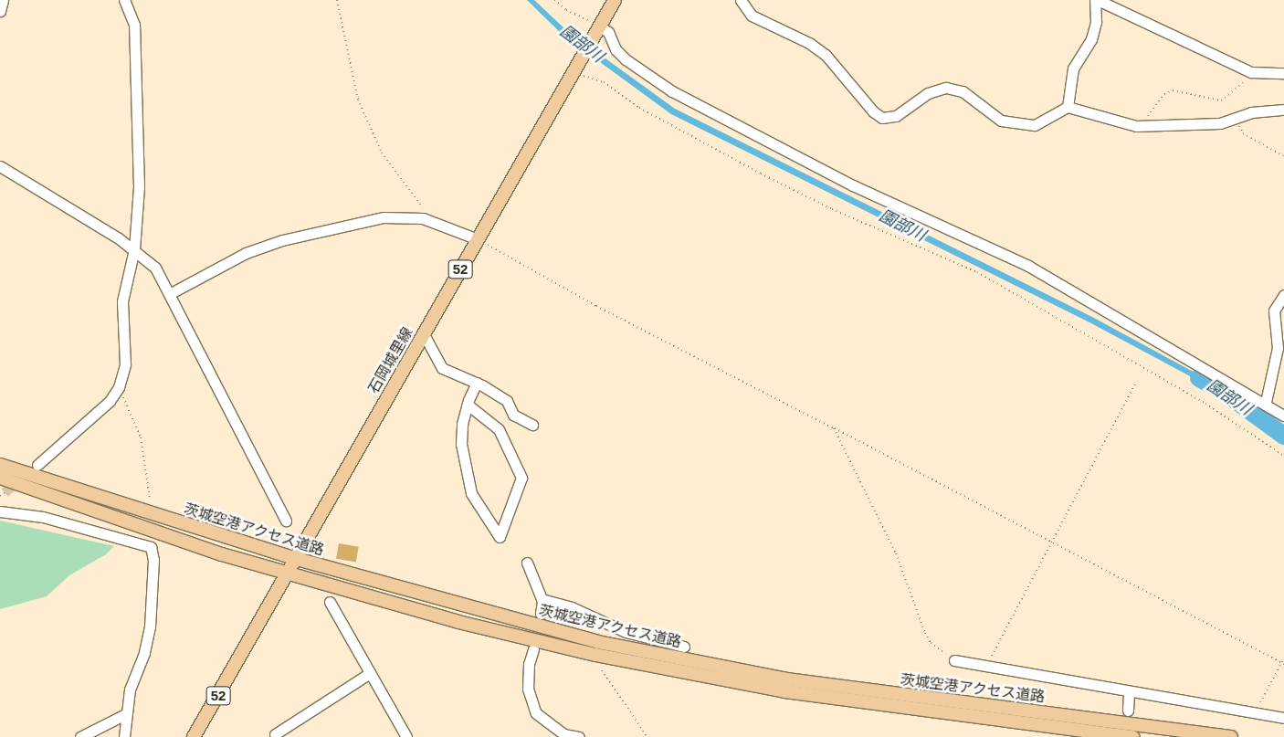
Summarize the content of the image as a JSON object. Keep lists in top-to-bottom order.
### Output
{
  "streets": {
    "main road": ["52", "石岡城里線", "茨城空港アクセス道路"]
  },
  "crossings": [
    ["石岡城里線", "茨城空港アクセス道路"]
  ],
  "water": ["園部川"]
}
